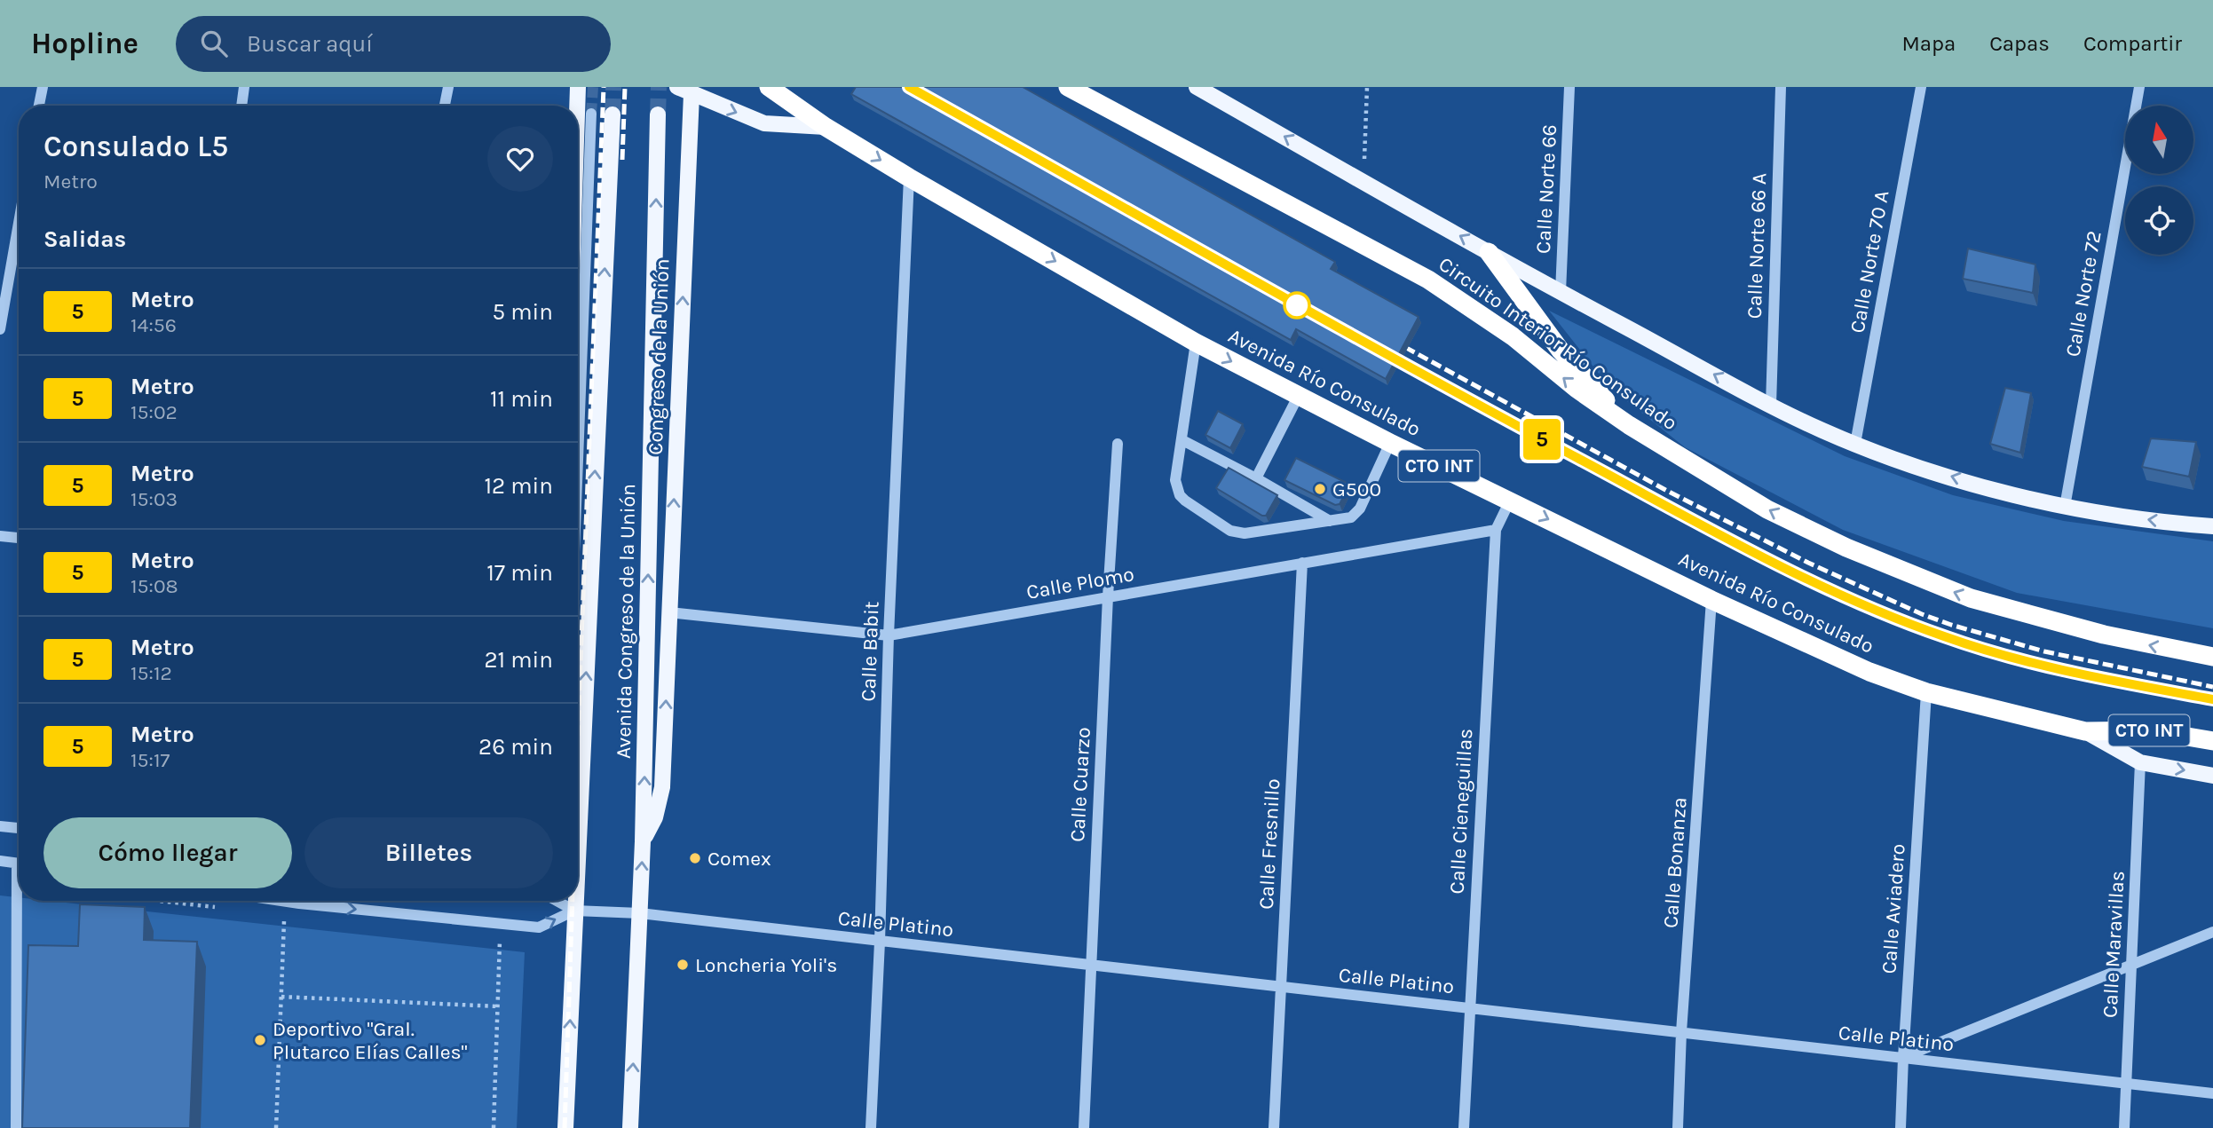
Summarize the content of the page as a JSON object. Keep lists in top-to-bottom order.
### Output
{
  "streets": {
    "highway": ["Circuito Interior Río Consulado", "Avenida Río Consulado", "CTO INT"],
    "main road": ["Congreso de la Unión", "Avenida Congreso de la Unión"],
    "street": [
      "Calle Norte 66",
      "Calle Norte 66 A",
      "Calle Norte 70 A",
      "Calle Norte 72",
      "Calle Plomo",
      "Calle Babit",
      "Calle Cuarzo",
      "Calle Cieneguillas",
      "Calle Fresnillo",
      "Calle Bonanza",
      "Calle Aviadero",
      "Calle Platino",
      "Calle Maravillas"
    ]
  },
  "crossings": [
    ["Congreso de la Unión", "Avenida Río Consulado"],
    ["Congreso de la Unión", "Calle Plomo"],
    ["Congreso de la Unión", "Avenida Congreso de la Unión"],
    ["Avenida Río Consulado", "CTO INT"],
    ["Avenida Río Consulado", "Calle Babit"],
    ["Avenida Río Consulado", "Calle Cieneguillas"],
    ["Avenida Río Consulado", "Calle Bonanza"],
    ["Avenida Río Consulado", "Calle Aviadero"],
    ["Avenida Río Consulado", "Calle Maravillas"],
    ["Calle Plomo", "Calle Babit"],
    ["Calle Plomo", "Calle Cuarzo"],
    ["Calle Plomo", "Calle Cieneguillas"],
    ["Calle Plomo", "Calle Fresnillo"],
    ["Avenida Congreso de la Unión", "Calle Platino"],
    ["Calle Babit", "Calle Platino"],
    ["Calle Cuarzo", "Calle Platino"],
    ["Calle Cieneguillas", "Calle Platino"],
    ["Calle Fresnillo", "Calle Platino"],
    ["Calle Bonanza", "Calle Platino"],
    ["Calle Aviadero", "Calle Platino"],
    ["Calle Platino", "Calle Maravillas"]
  ],
  "one_way": [
    "Circuito Interior Río Consulado",
    "Congreso de la Unión",
    "Avenida Río Consulado",
    "Avenida Congreso de la Unión"
  ],
  "places": [
    "G500",
    "Comex",
    "Loncheria Yoli's",
    "Deportivo \"Gral. Plutarco Elías Calles\""
  ],
  "lines": ["metro line 5"],
  "north": "top",
  "page": {
    "header": "Hopline",
    "search": "Buscar aquí",
    "nav": ["Mapa", "Capas", "Compartir"],
    "on_map": "5",
    "heading": [
      ["Consulado L5", "Metro"],
      "Salidas"
    ],
    "list": [
      {
        "mark": "5",
        "name": "Metro",
        "note": "14:56",
        "value": "5 min"
      },
      {
        "mark": "5",
        "name": "Metro",
        "note": "15:02",
        "value": "11 min"
      },
      {
        "mark": "5",
        "name": "Metro",
        "note": "15:03",
        "value": "12 min"
      },
      {
        "mark": "5",
        "name": "Metro",
        "note": "15:08",
        "value": "17 min"
      },
      {
        "mark": "5",
        "name": "Metro",
        "note": "15:12",
        "value": "21 min"
      },
      {
        "mark": "5",
        "name": "Metro",
        "note": "15:17",
        "value": "26 min"
      }
    ],
    "buttons": ["Cómo llegar", "Billetes"]
  }
}
